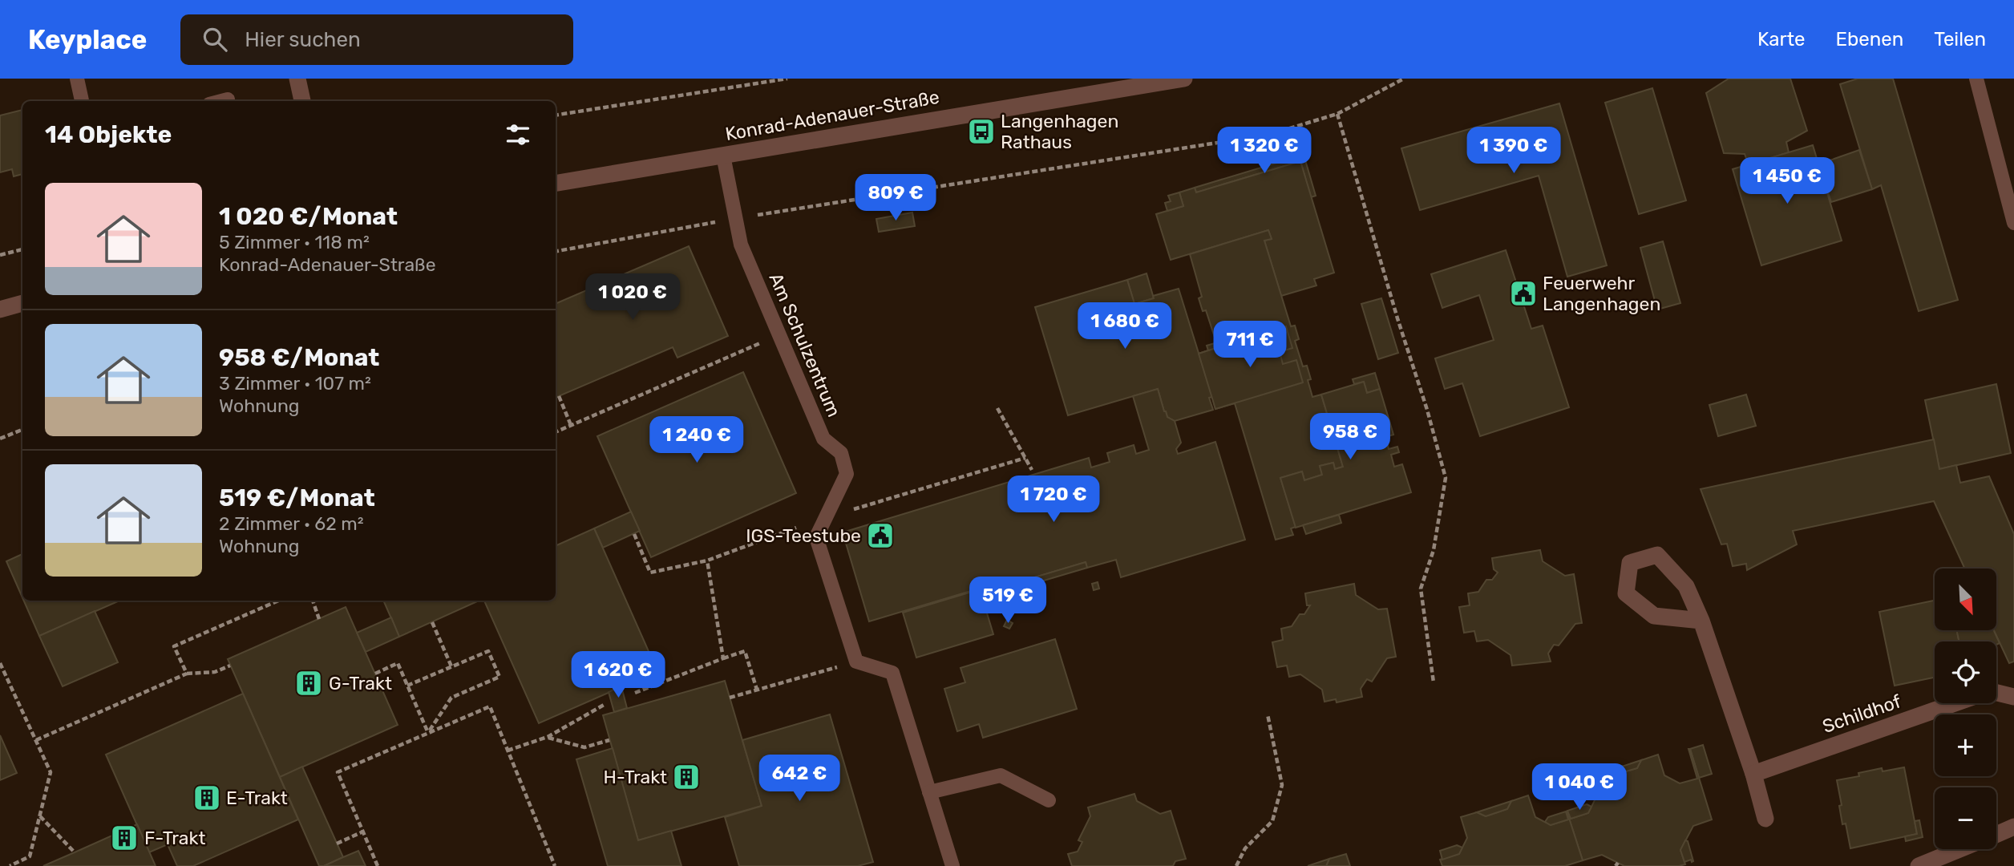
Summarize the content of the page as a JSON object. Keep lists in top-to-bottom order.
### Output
{
  "streets": {
    "street": ["Konrad-Adenauer-Straße", "Schildhof"],
    "lane": ["Am Schulzentrum"]
  },
  "crossings": [
    ["Konrad-Adenauer-Straße", "Am Schulzentrum"]
  ],
  "places": {
    "bus stop": ["Langenhagen Rathaus"],
    "public building": ["Feuerwehr Langenhagen", "IGS-Teestube"],
    "building": [
      "G-Trakt",
      "H-Trakt",
      "E-Trakt",
      "F-Trakt"
    ]
  },
  "north": "bottom right",
  "page": {
    "header": "Keyplace",
    "search": "Hier suchen",
    "nav": ["Karte", "Ebenen", "Teilen"],
    "heading": "14 Objekte",
    "price": [
      "1 320 €",
      "1 390 €",
      "1 450 €",
      "809 €",
      "1 020 €",
      "1 680 €",
      "711 €",
      "958 €",
      "1 240 €",
      "1 720 €",
      "519 €",
      "1 620 €",
      "642 €",
      "1 040 €"
    ],
    "list": [
      {
        "name": "1 020 €/Monat",
        "note": "5 Zimmer · 118 m² · Konrad-Adenauer-Straße"
      },
      {
        "name": "958 €/Monat",
        "note": "3 Zimmer · 107 m² · Wohnung"
      },
      {
        "name": "519 €/Monat",
        "note": "2 Zimmer · 62 m² · Wohnung"
      }
    ],
    "map_buttons": ["+", "−"]
  }
}
